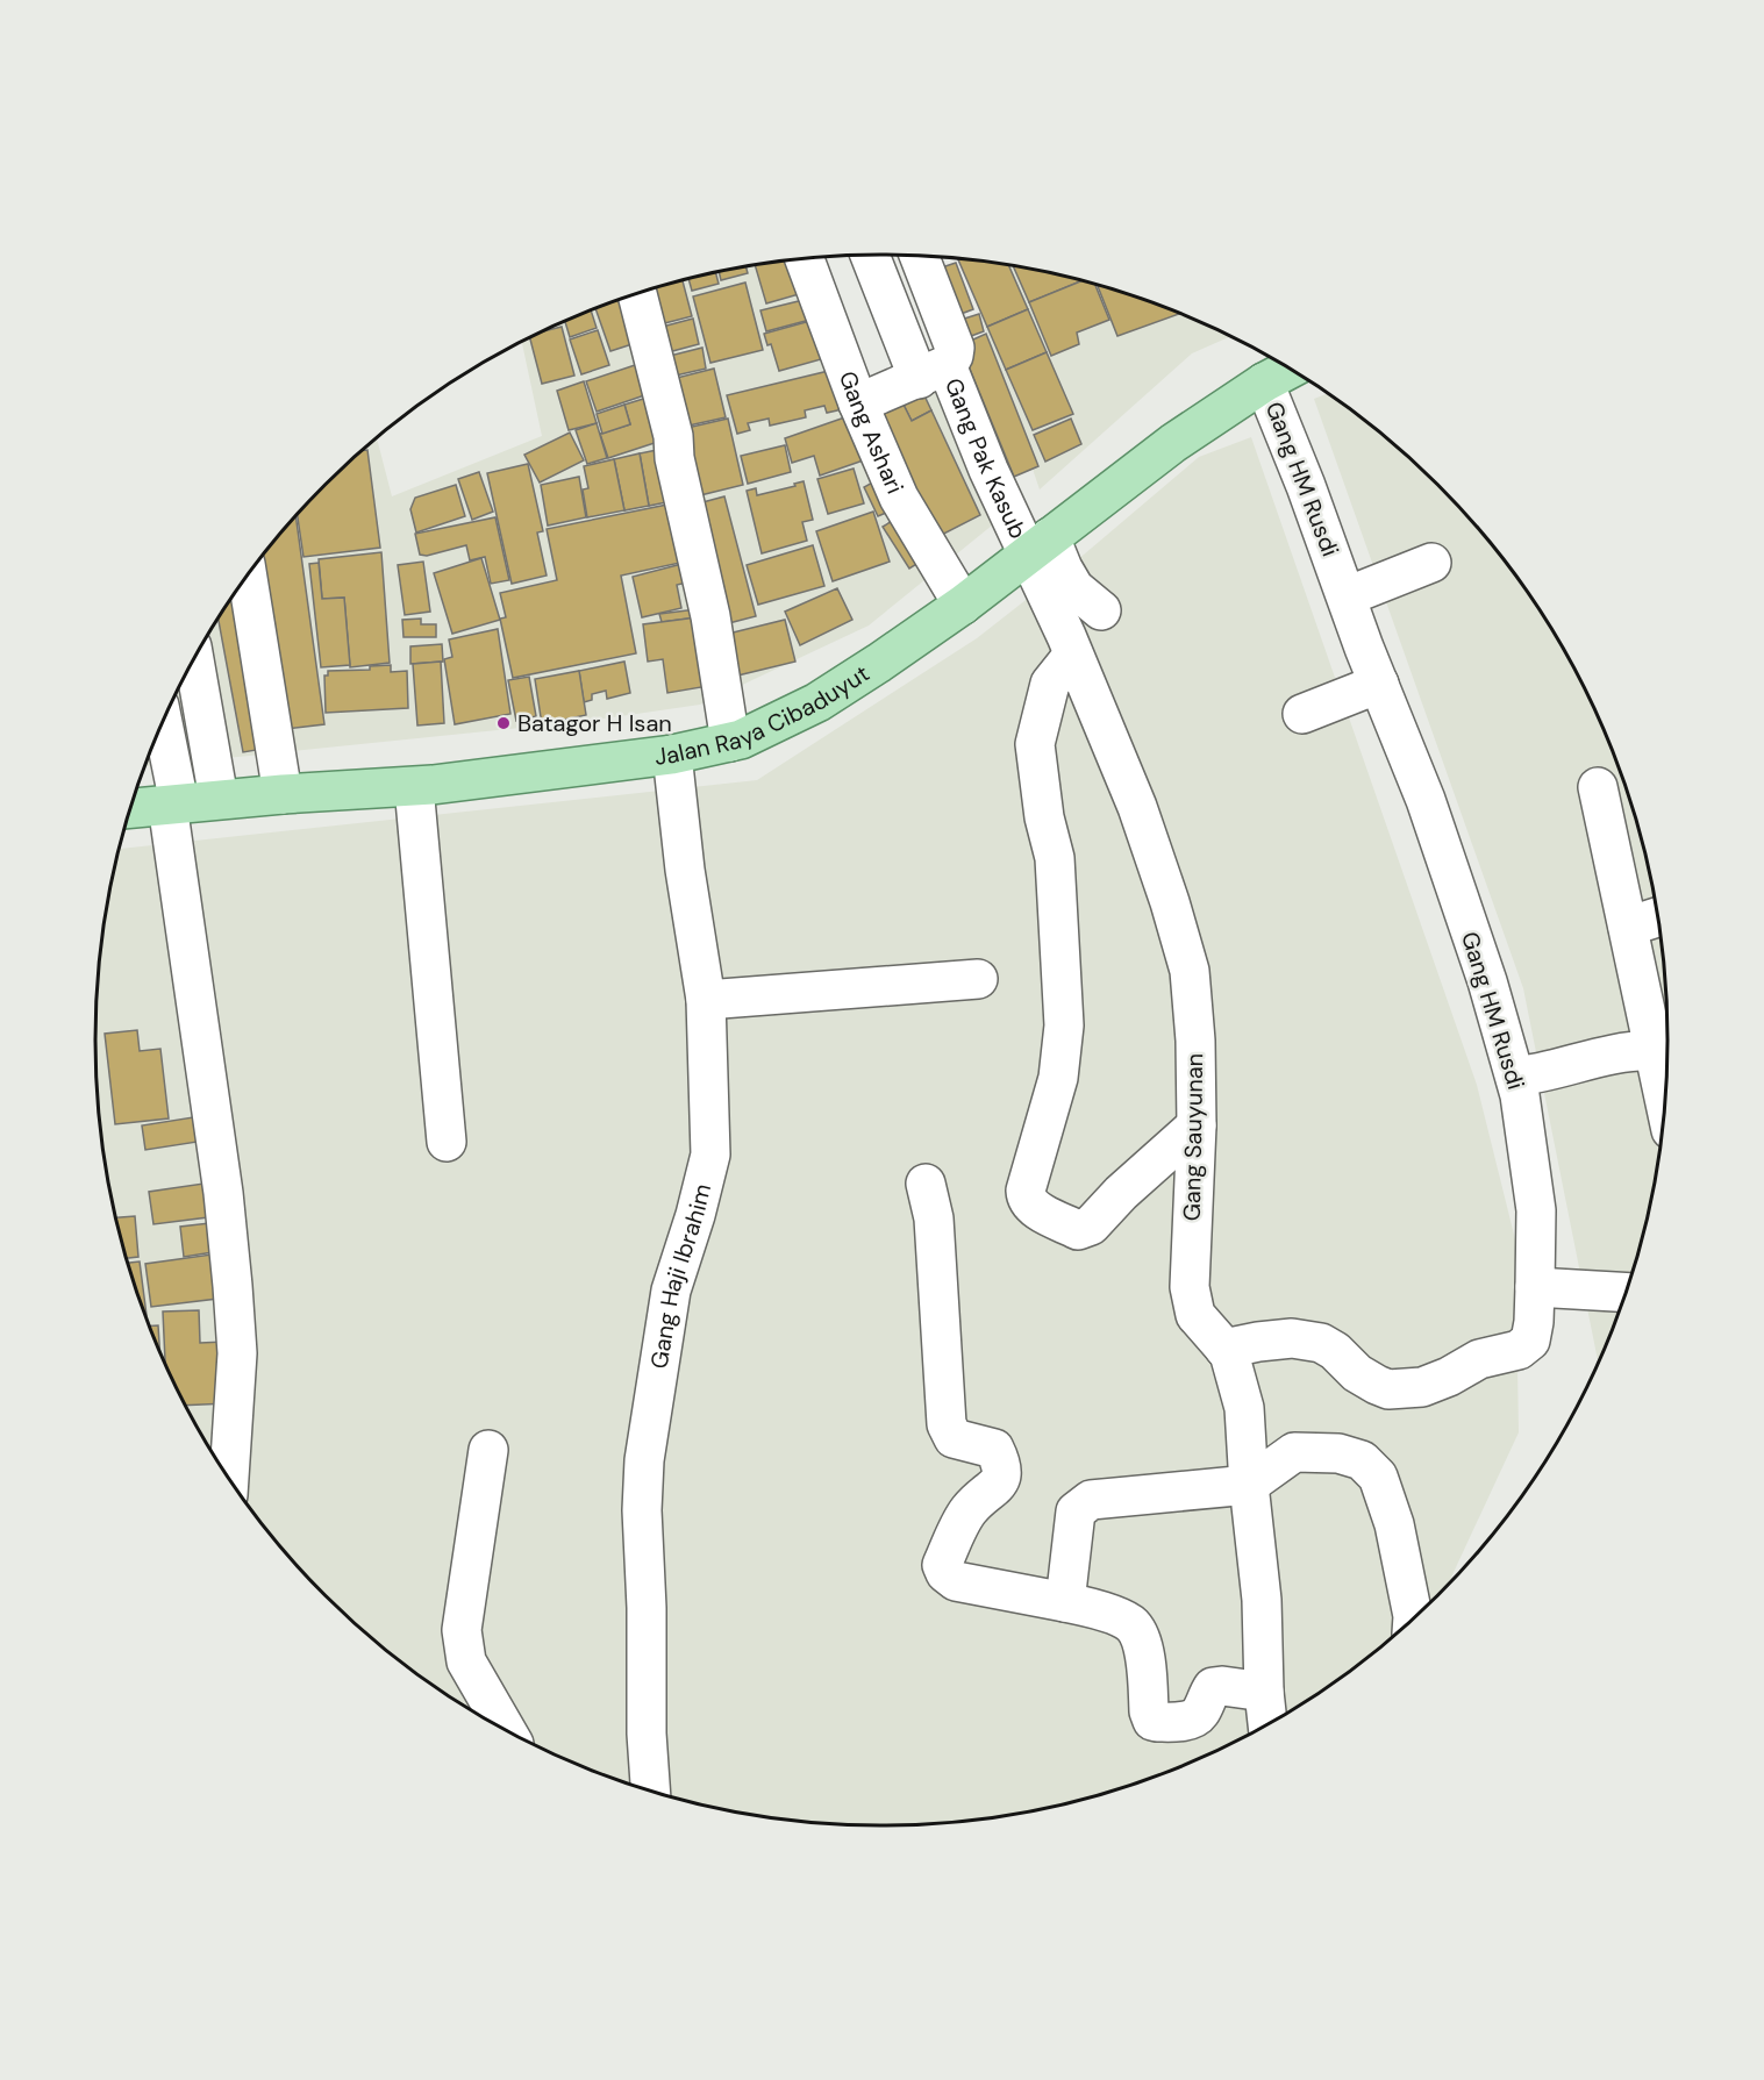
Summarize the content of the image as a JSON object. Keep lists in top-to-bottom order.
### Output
{
  "streets": {
    "main road": ["Jalan Raya Cibaduyut"],
    "street": [
      "Gang Ashari",
      "Gang Pak Kasub",
      "Gang HM Rusdi",
      "Gang Sauyunan",
      "Gang Haji Ibrahim"
    ]
  },
  "crossings": [
    ["Gang Ashari", "Jalan Raya Cibaduyut"],
    ["Gang Pak Kasub", "Jalan Raya Cibaduyut"],
    ["Gang Pak Kasub", "Gang Sauyunan"],
    ["Gang HM Rusdi", "Jalan Raya Cibaduyut"],
    ["Gang HM Rusdi", "Gang Sauyunan"],
    ["Jalan Raya Cibaduyut", "Gang Sauyunan"],
    ["Jalan Raya Cibaduyut", "Gang Haji Ibrahim"]
  ],
  "places": ["Batagor H Isan"]
}
